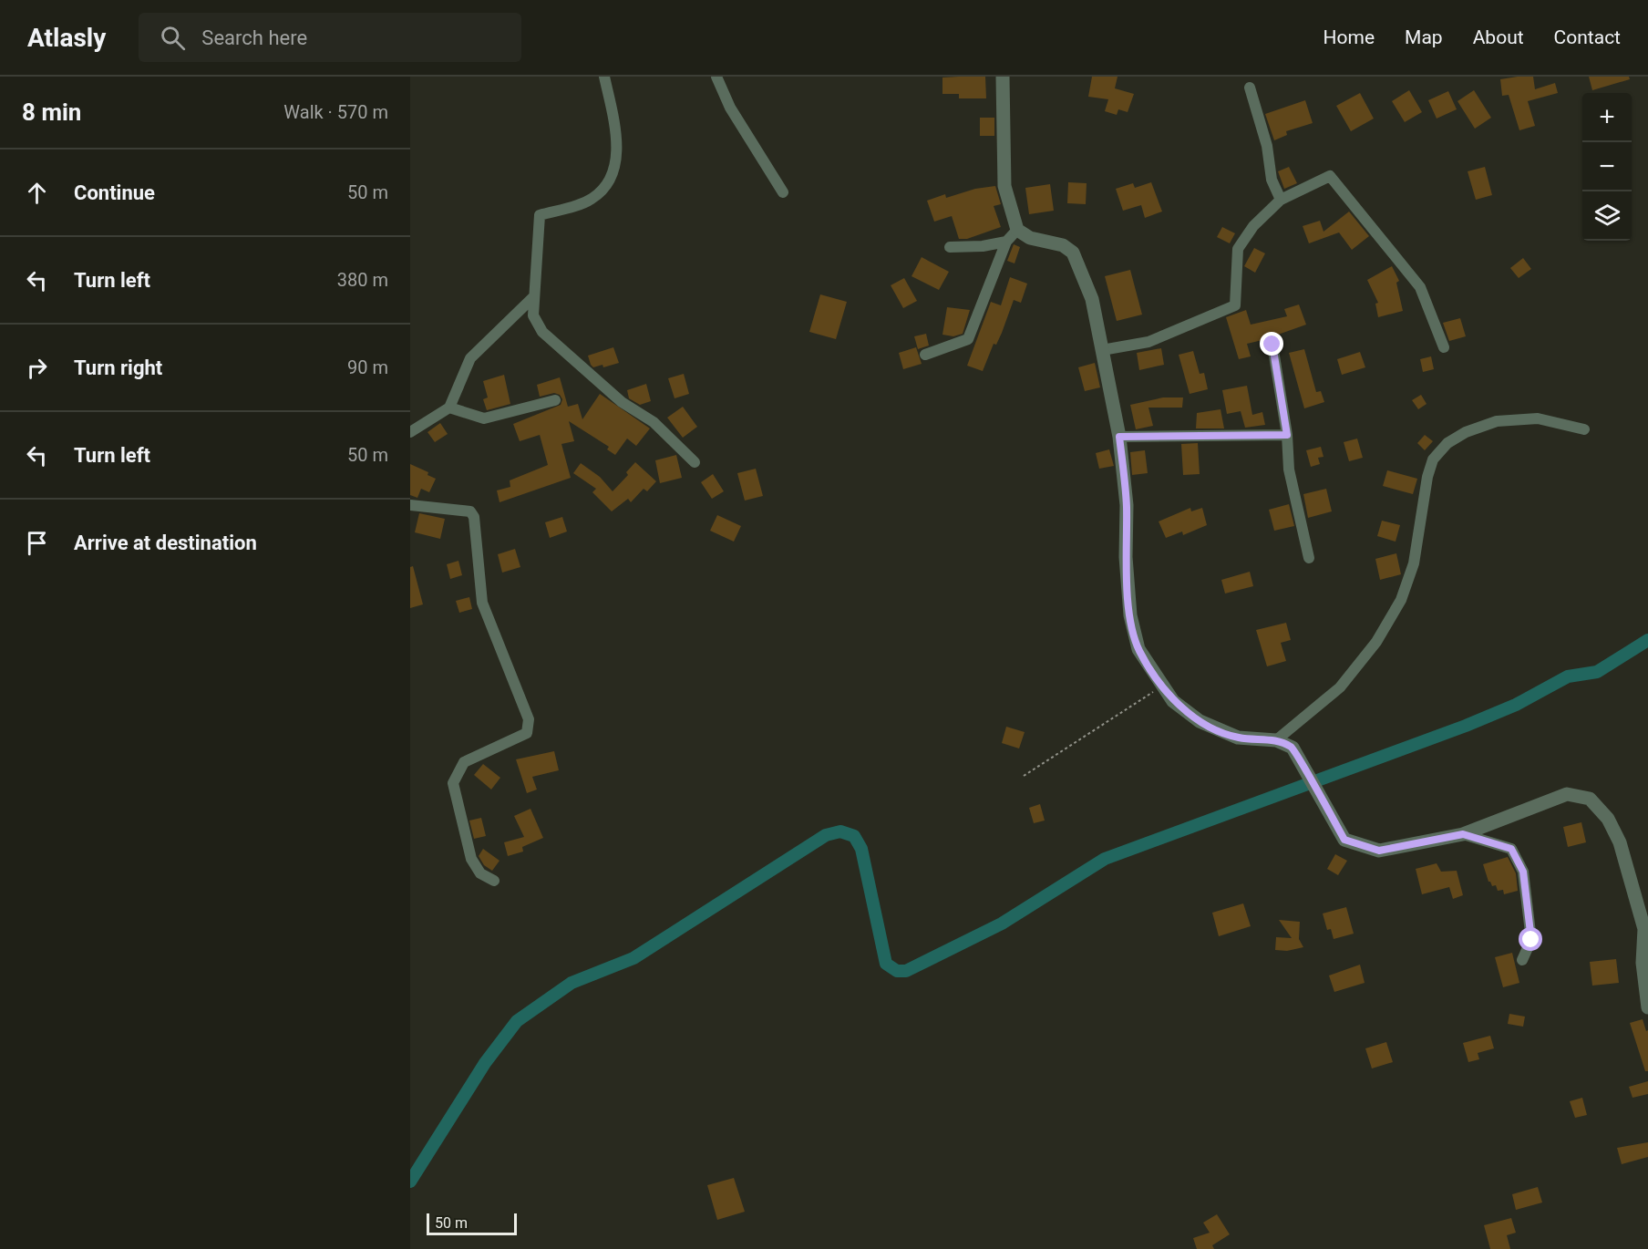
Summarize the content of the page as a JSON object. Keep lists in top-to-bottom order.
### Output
{
  "scale_bar": "50 m",
  "page": {
    "header": "Atlasly",
    "search": "Search here",
    "nav": [
      "Home",
      "Map",
      "About",
      "Contact"
    ],
    "heading": ["8 min", "Walk · 570 m"],
    "map_buttons": ["+", "−"],
    "list": [
      ["Continue", "50 m"],
      ["Turn left", "380 m"],
      ["Turn right", "90 m"],
      ["Turn left", "50 m"],
      "Arrive at destination"
    ],
    "scale": "50 m"
  }
}
